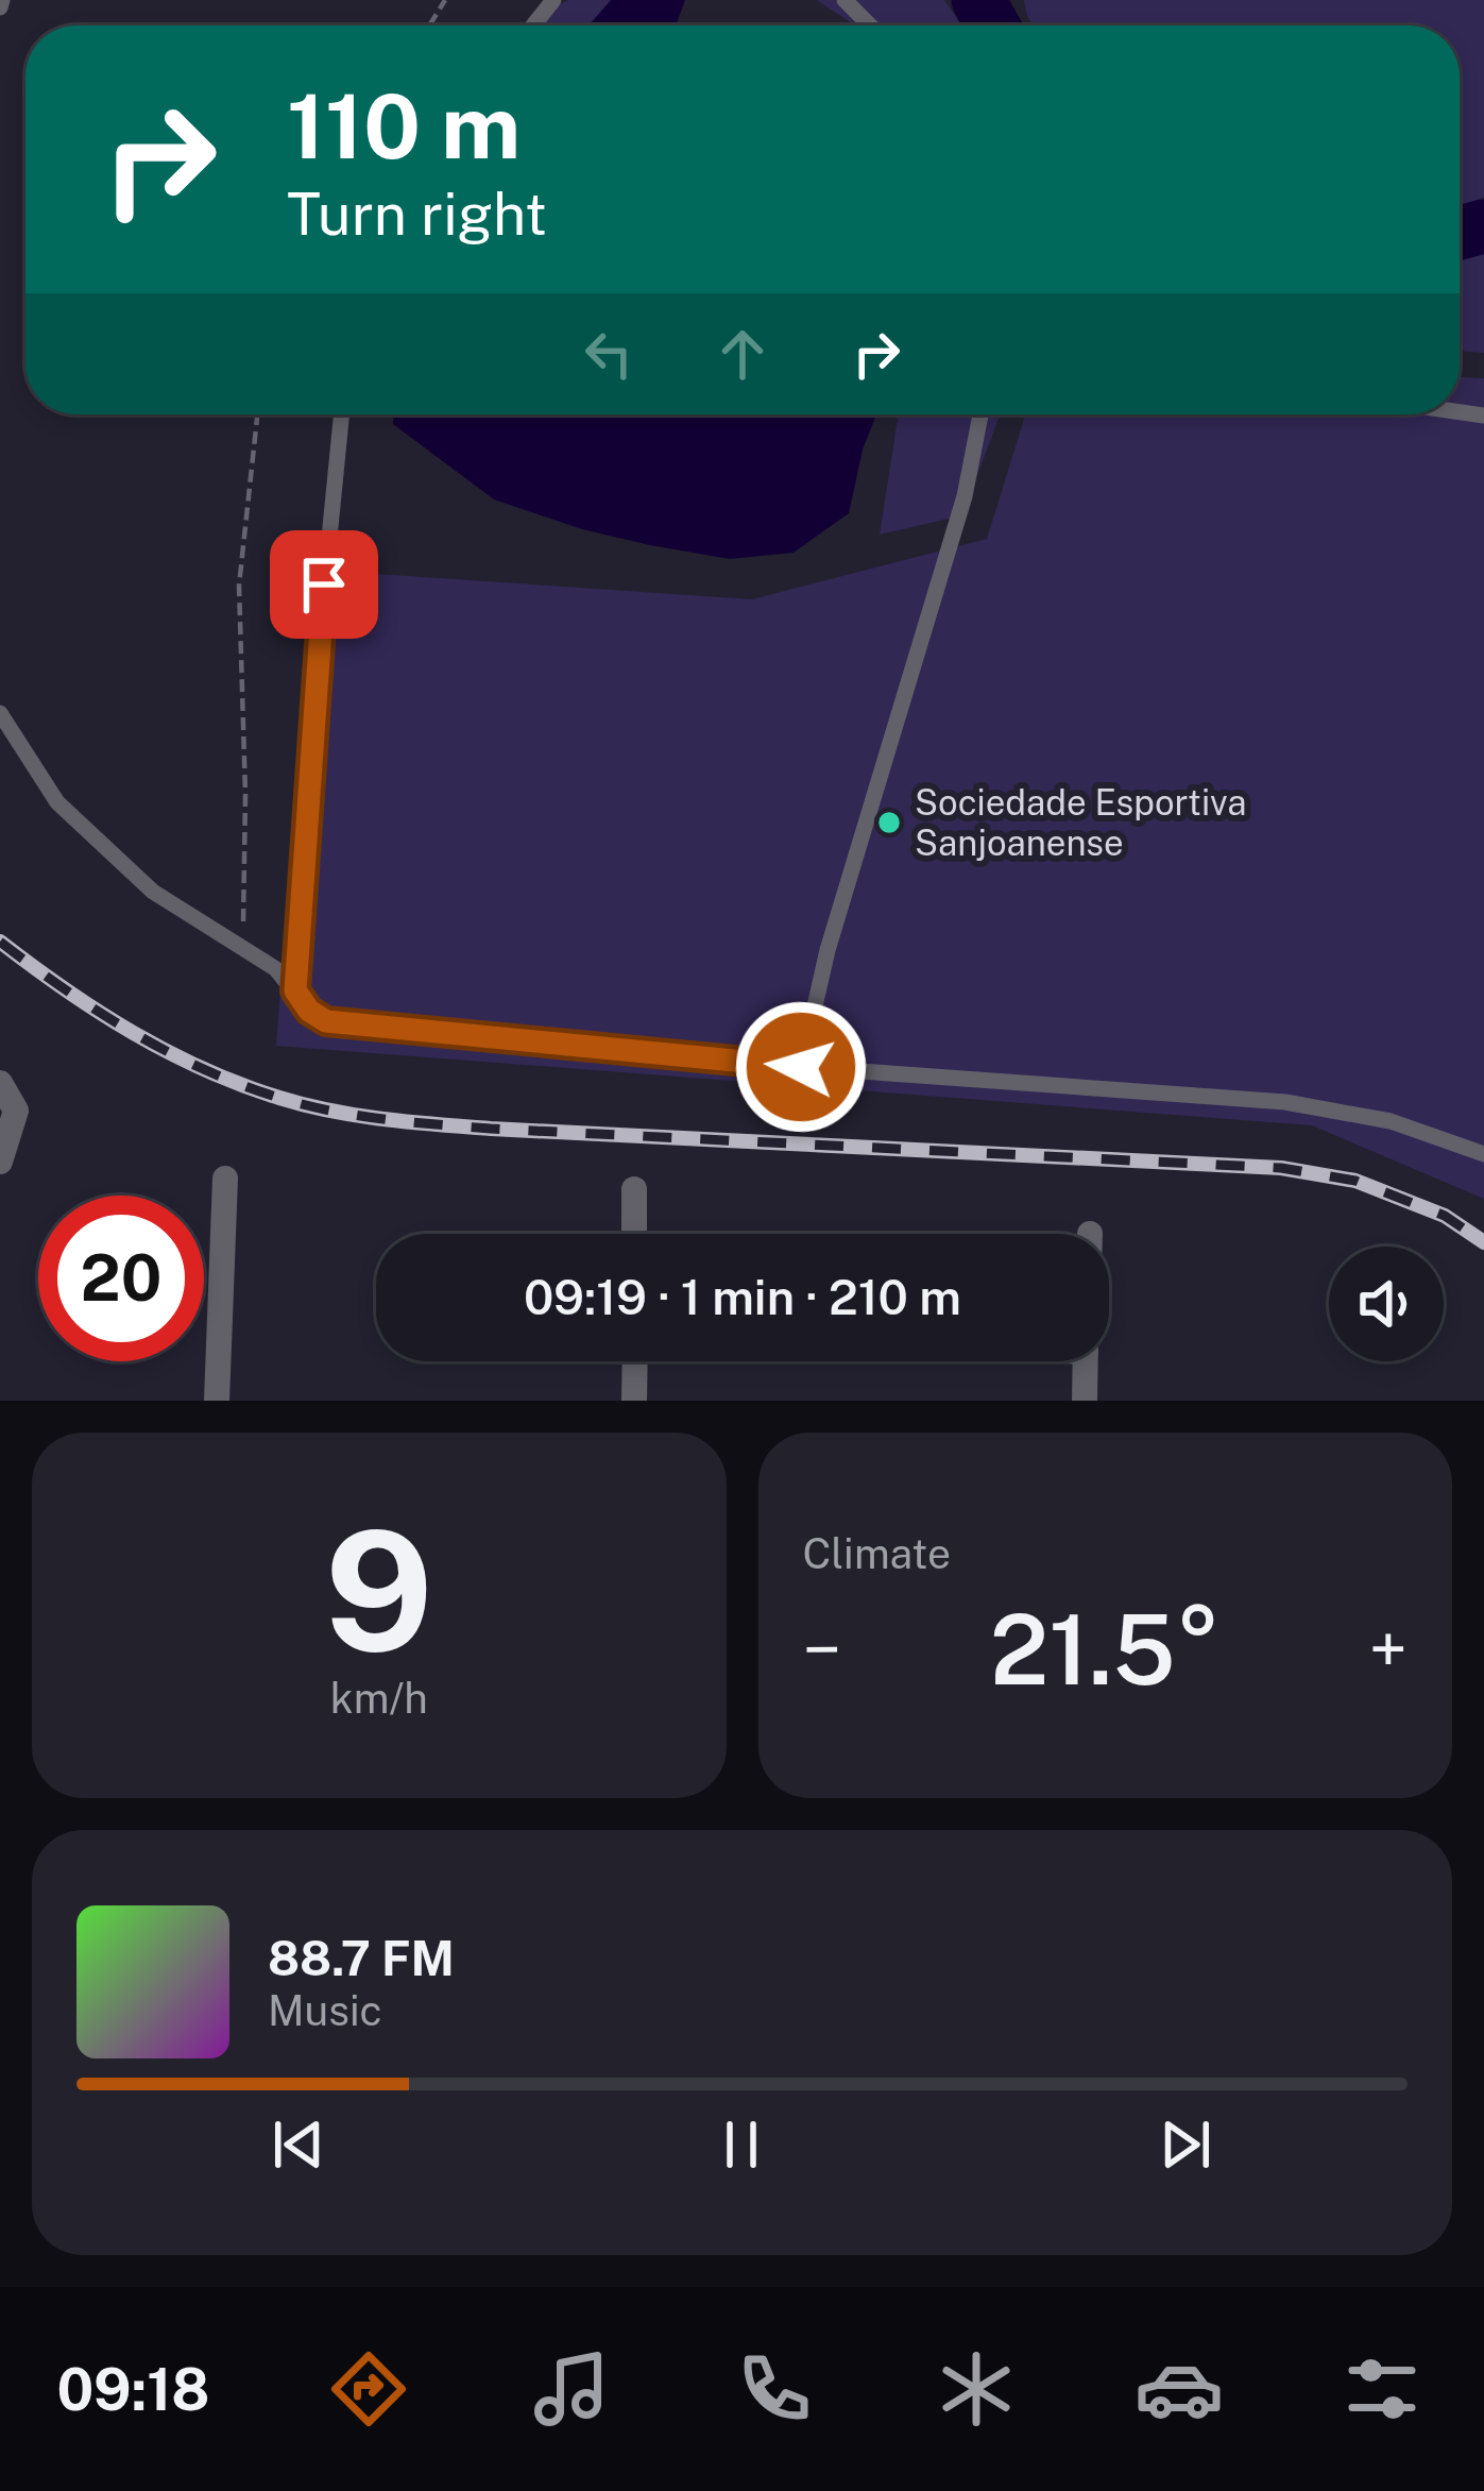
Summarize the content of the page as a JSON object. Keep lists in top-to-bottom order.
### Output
{
  "places": ["Sociedade Esportiva Sanjoanense"],
  "page": {
    "turn": ["110 m", "Turn right"],
    "limit": "20",
    "trip": "09:19 · 1 min · 210 m",
    "tile": [
      ["9", "km/h"],
      "Climate"
    ],
    "heat": ["−", "21.5°", "+"],
    "song": ["88.7 FM", "Music"],
    "tabs": "09:18"
  }
}
